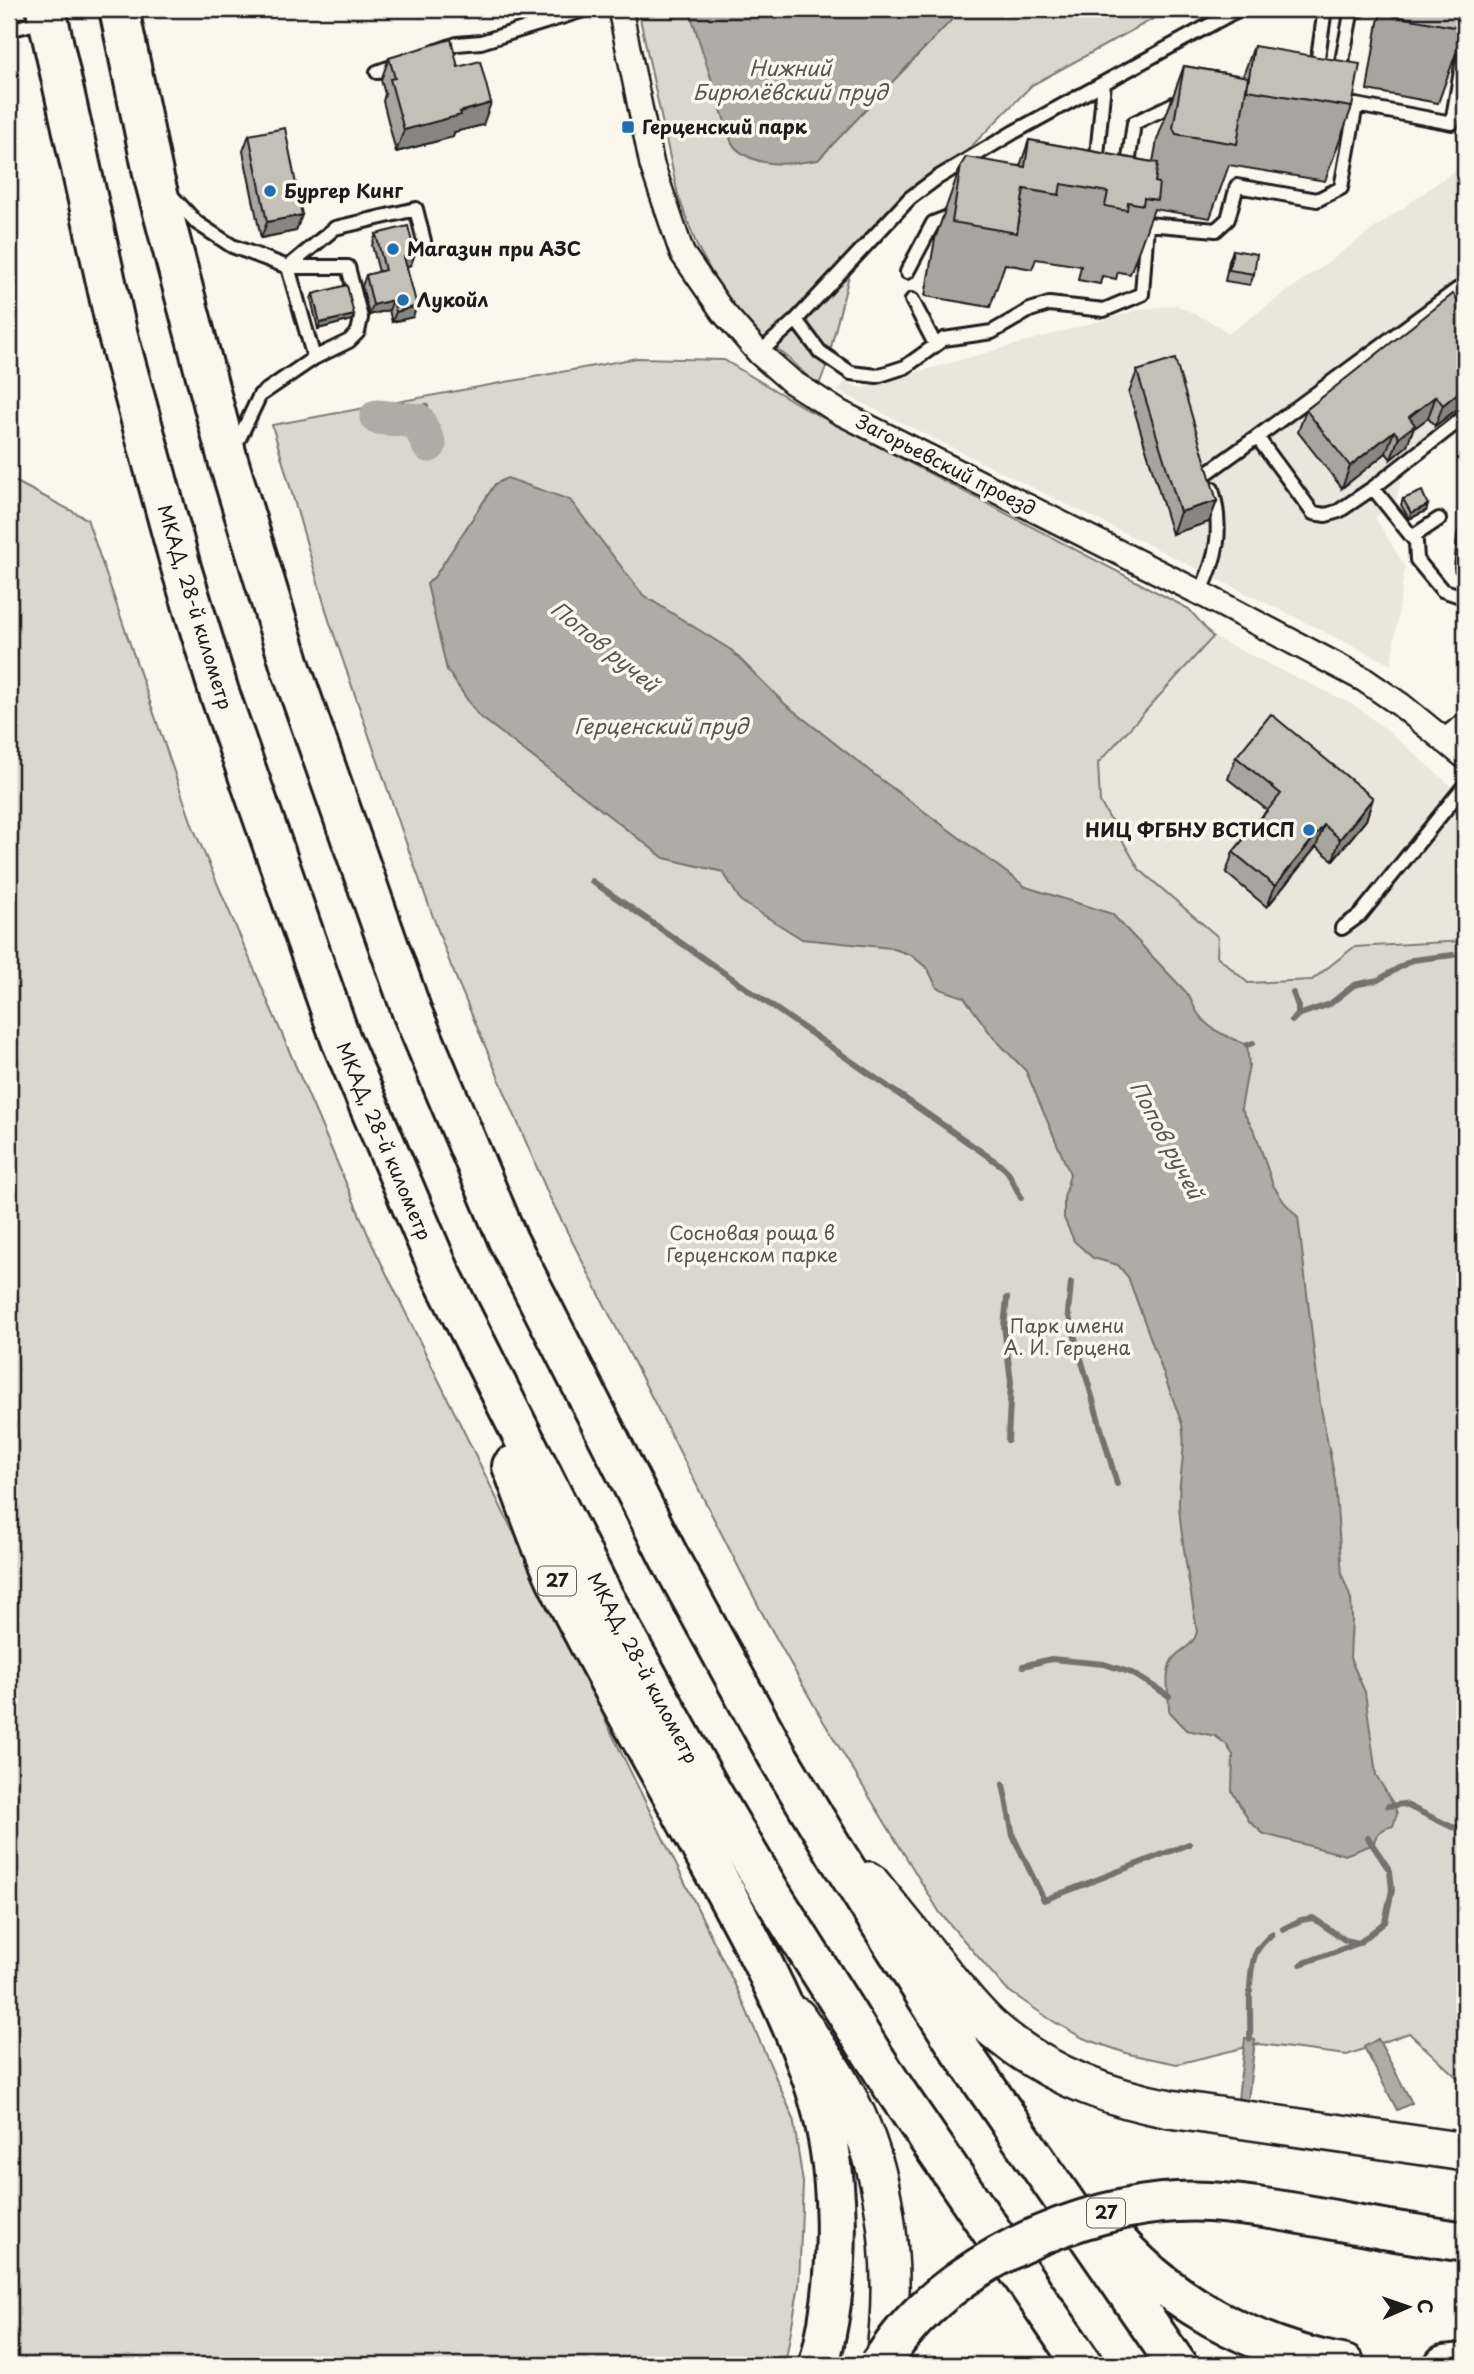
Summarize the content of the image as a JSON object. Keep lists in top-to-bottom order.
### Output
{
  "streets": {
    "highway": ["МКАД, 28-й километр", "27"],
    "street": ["Загорьевский проезд"]
  },
  "crossings": [
    ["МКАД, 28-й километр", "27"]
  ],
  "water": ["Нижний Бирюлёвский пруд", "Попов ручей", "Герценский пруд"],
  "parks": ["Сосновая роща в Герценском парке", "Парк имени А. И. Герцена"],
  "places": {
    "transit": ["Герценский парк"],
    "other": [
      "Бургер Кинг",
      "Магазин при АЗС",
      "Лукойл",
      "НИЦ ФГБНУ ВСТИСП"
    ]
  },
  "north": "right"
}
